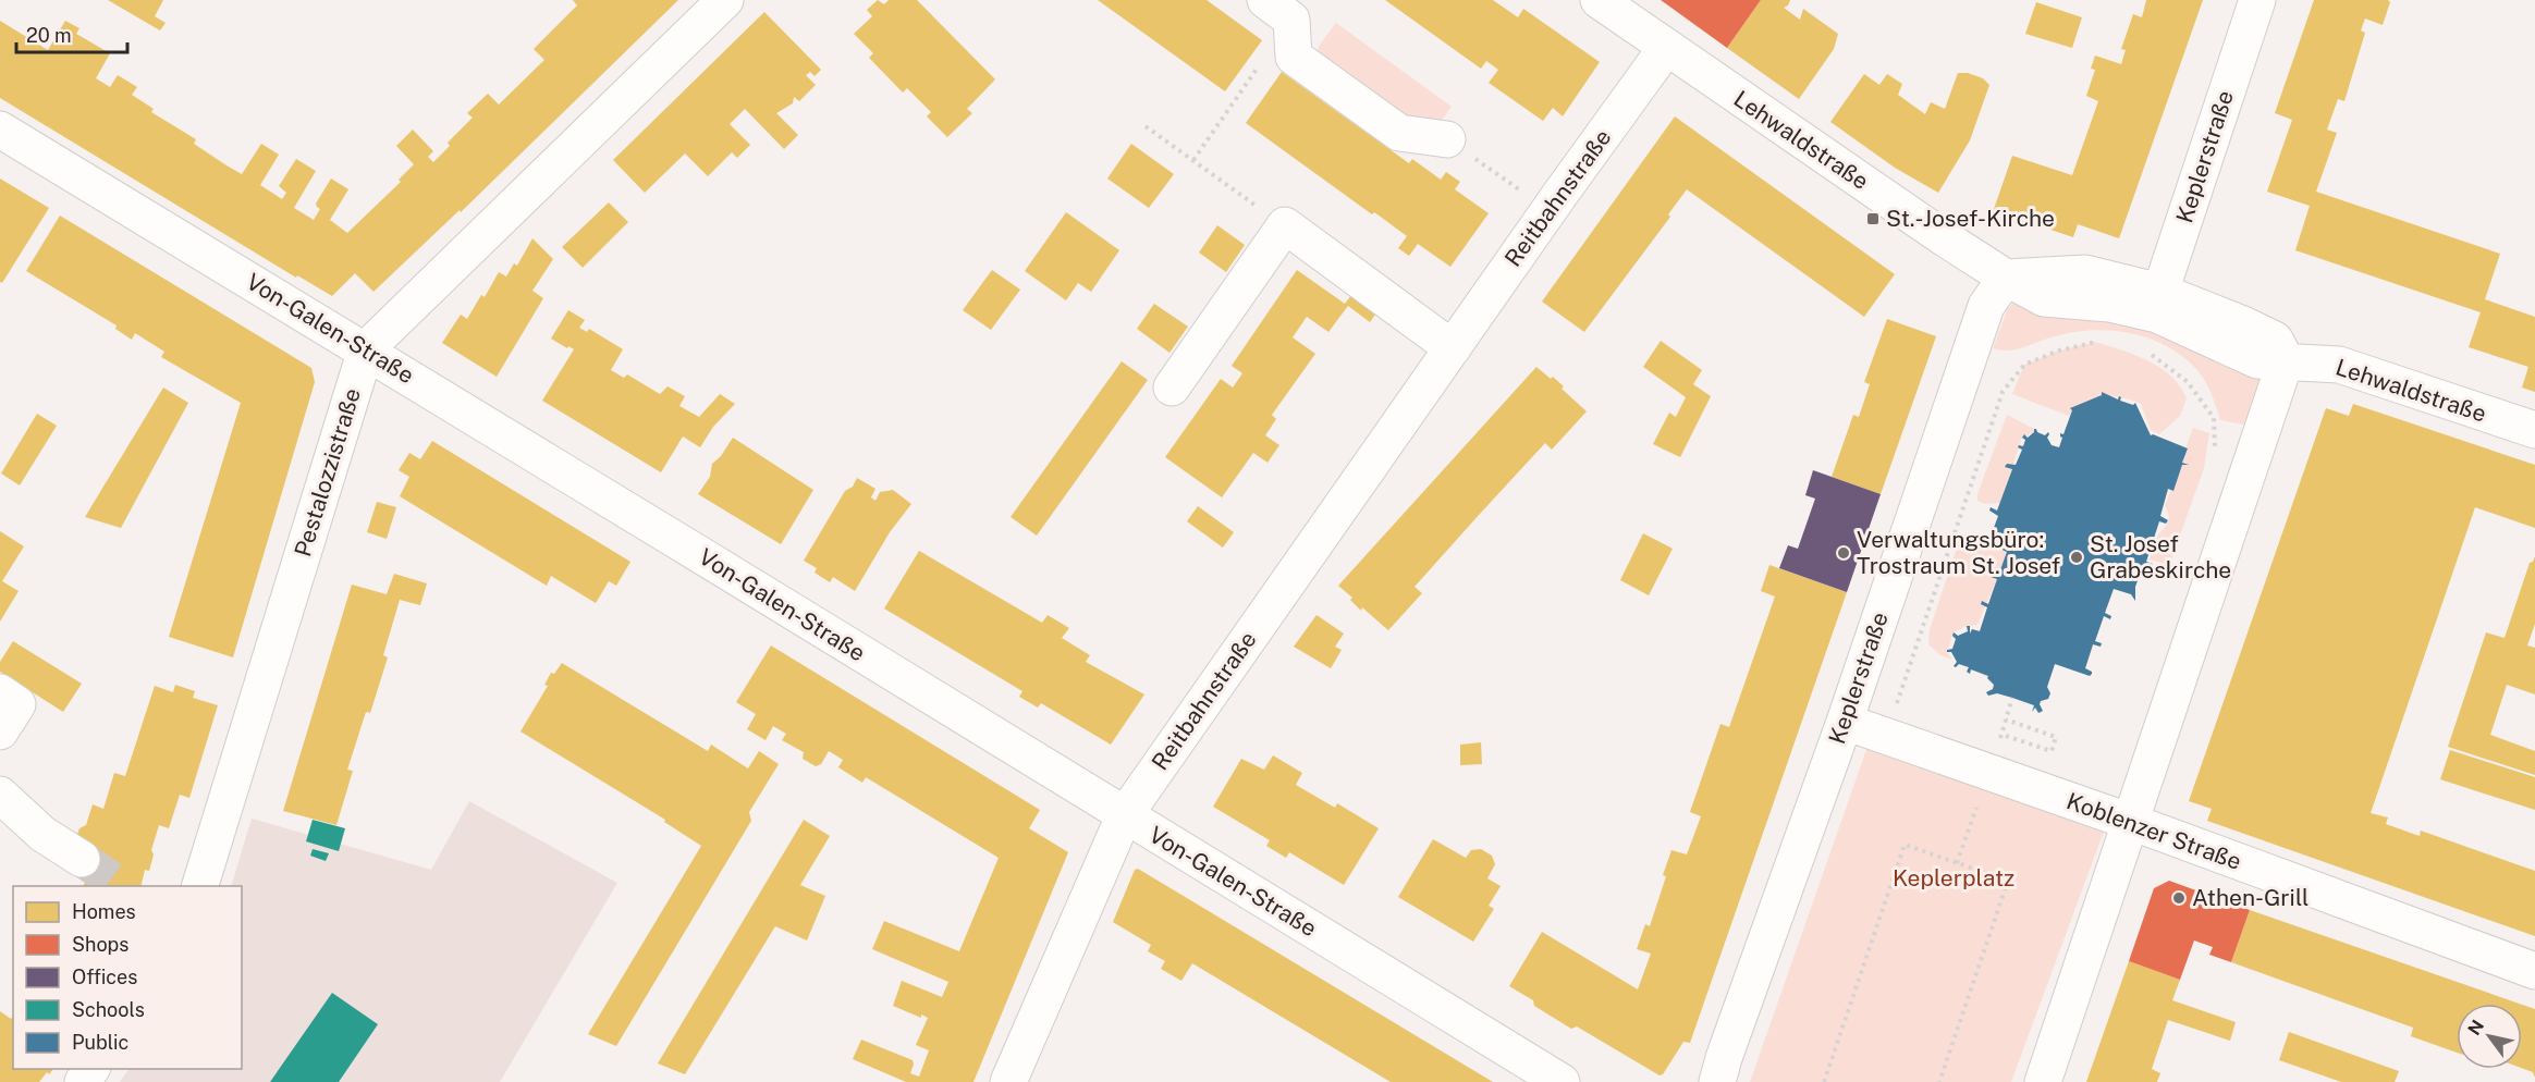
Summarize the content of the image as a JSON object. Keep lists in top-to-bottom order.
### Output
{
  "streets": {
    "street": [
      "Lehwaldstraße",
      "Keplerstraße",
      "Reitbahnstraße",
      "Von-Galen-Straße",
      "Pestalozzistraße",
      "Koblenzer Straße"
    ]
  },
  "crossings": [
    ["Lehwaldstraße", "Keplerstraße"],
    ["Lehwaldstraße", "Reitbahnstraße"],
    ["Keplerstraße", "Koblenzer Straße"],
    ["Reitbahnstraße", "Von-Galen-Straße"],
    ["Von-Galen-Straße", "Pestalozzistraße"]
  ],
  "parks": ["Keplerplatz"],
  "places": {
    "transit": ["St.-Josef-Kirche"],
    "other": ["Verwaltungsbüro: Trostraum St. Josef", "St. Josef Grabeskirche", "Athen-Grill"]
  },
  "legend": [
    "Homes",
    "Shops",
    "Offices",
    "Schools",
    "Public"
  ],
  "scale_bar": "20 m",
  "north": "top left"
}
